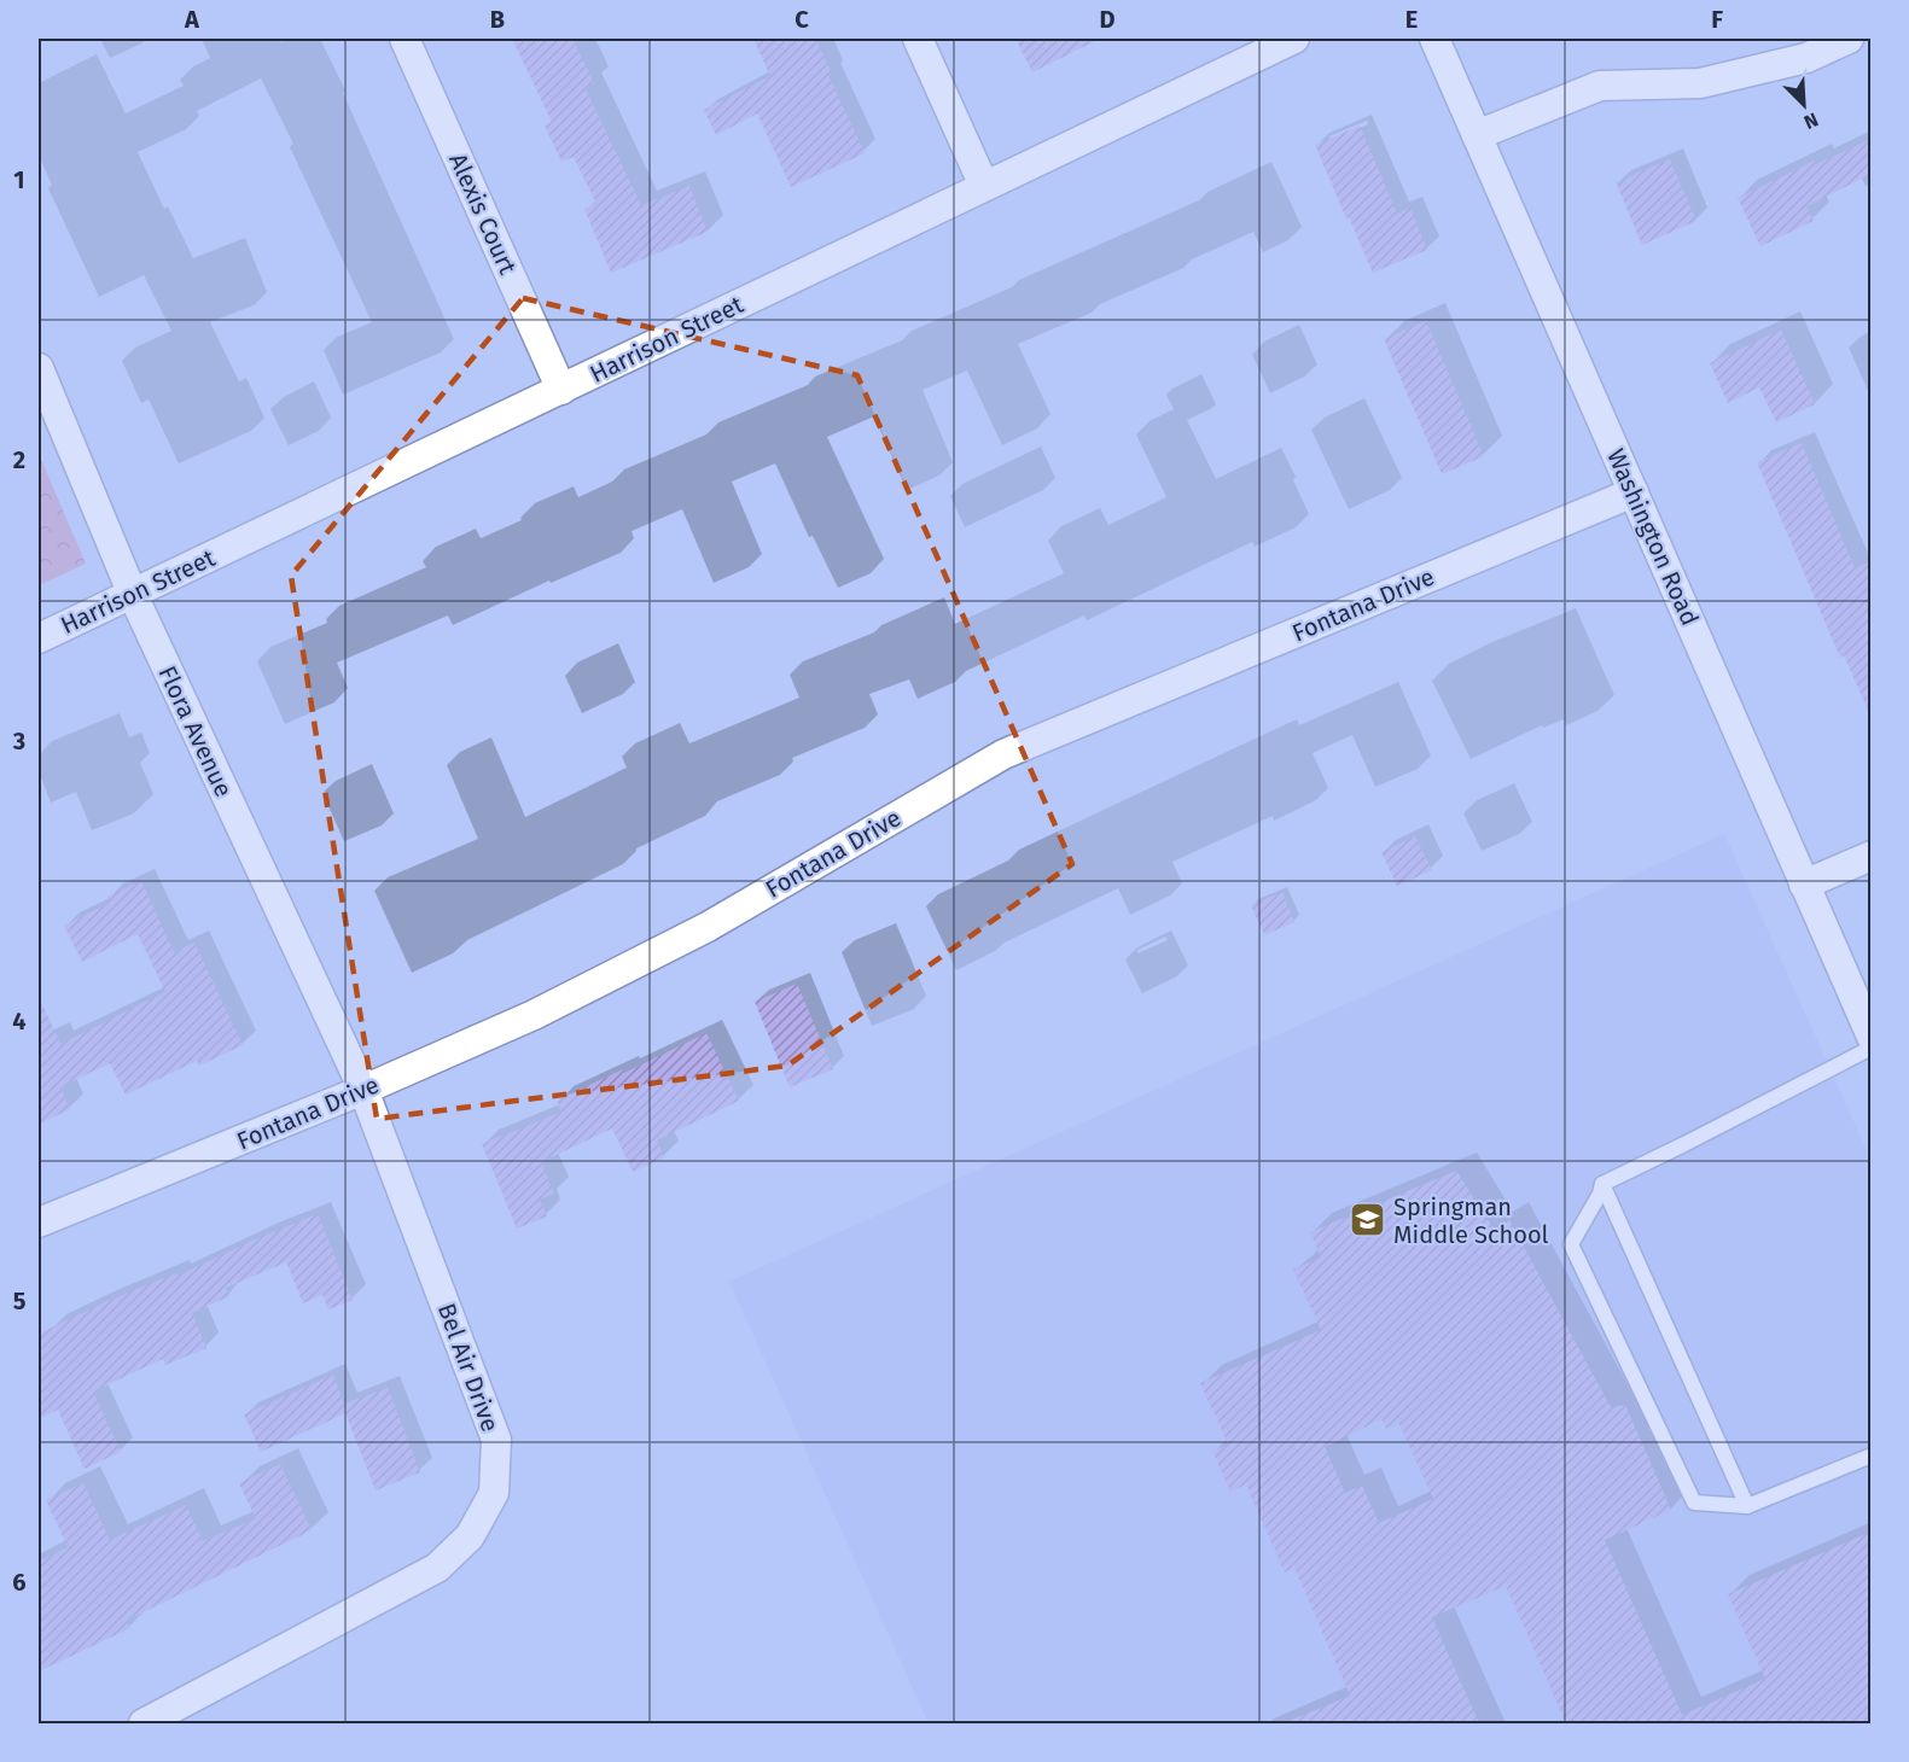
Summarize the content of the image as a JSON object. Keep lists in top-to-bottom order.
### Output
{
  "streets": {
    "street": [
      "Alexis Court",
      "Harrison Street",
      "Washington Road",
      "Fontana Drive",
      "Flora Avenue",
      "Bel Air Drive"
    ]
  },
  "crossings": [
    ["Alexis Court", "Harrison Street"],
    ["Harrison Street", "Flora Avenue"],
    ["Washington Road", "Fontana Drive"],
    ["Fontana Drive", "Flora Avenue"],
    ["Fontana Drive", "Bel Air Drive"],
    ["Flora Avenue", "Bel Air Drive"]
  ],
  "places": {
    "school or university": ["Springman Middle School"]
  },
  "north": "bottom right",
  "grid": {
    "columns": [
      "A",
      "B",
      "C",
      "D",
      "E",
      "F"
    ],
    "rows": [
      "1",
      "2",
      "3",
      "4",
      "5",
      "6"
    ]
  }
}
